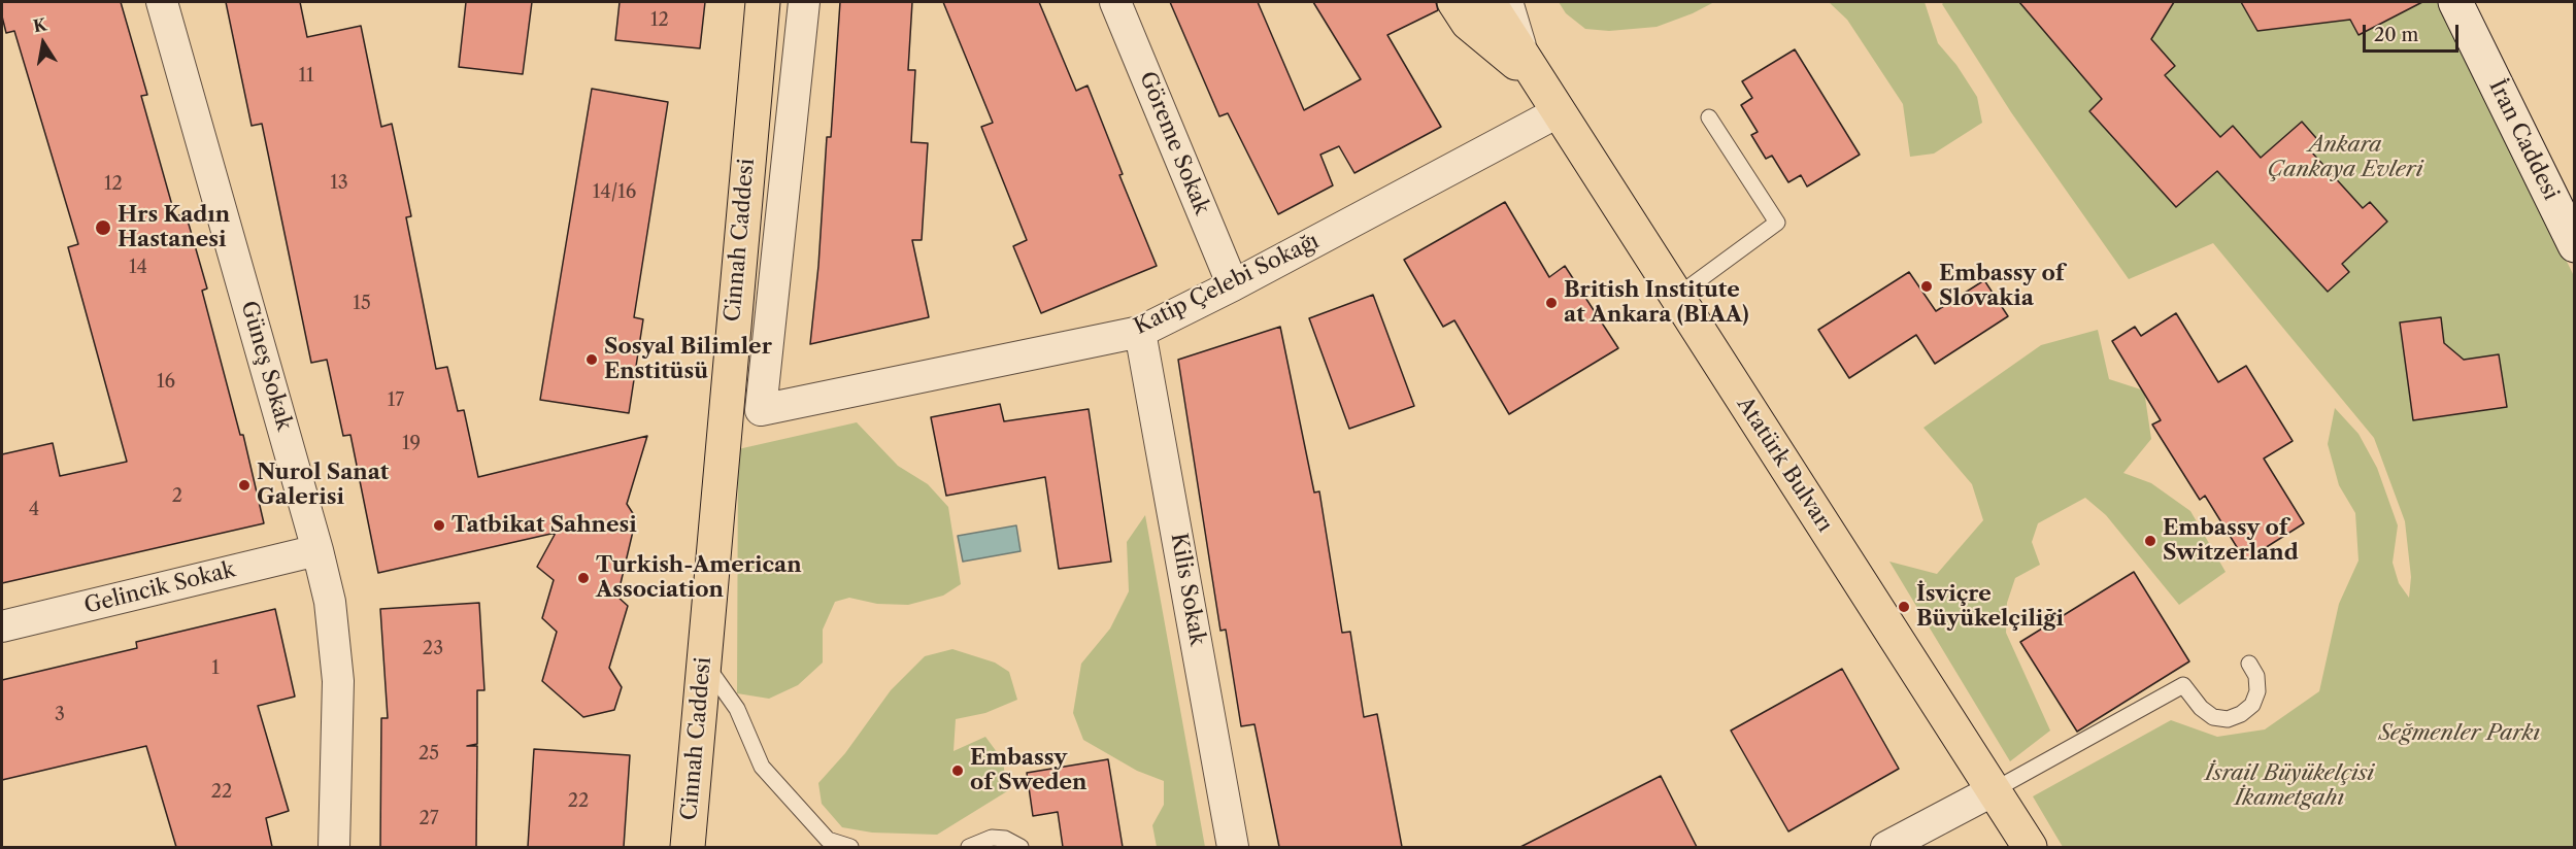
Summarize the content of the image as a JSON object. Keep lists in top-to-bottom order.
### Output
{
  "streets": {
    "main road": ["İran Caddesi", "Cinnah Caddesi", "Atatürk Bulvarı"],
    "street": [
      "Göreme Sokak",
      "Katip Çelebi Sokağı",
      "Güneş Sokak",
      "Gelincik Sokak",
      "Kilis Sokak"
    ]
  },
  "crossings": [
    ["Göreme Sokak", "Katip Çelebi Sokağı"],
    ["Katip Çelebi Sokağı", "Atatürk Bulvarı"],
    ["Katip Çelebi Sokağı", "Kilis Sokak"],
    ["Güneş Sokak", "Gelincik Sokak"]
  ],
  "parks": ["Ankara Çankaya Evleri", "Seğmenler Parkı", "İsrail Büyükelçisi İkametgahı"],
  "places": [
    "Hrs Kadın Hastanesi",
    "Embassy of Slovakia",
    "British Institute at Ankara (BIAA)",
    "Sosyal Bilimler Enstitüsü",
    "Nurol Sanat Galerisi",
    "Tatbikat Sahnesi",
    "Embassy of Switzerland",
    "Turkish-American Association",
    "İsviçre Büyükelçiliği",
    "Embassy of Sweden"
  ],
  "house_numbers": [
    "12",
    "11",
    "13",
    "12",
    "14/16",
    "14",
    "15",
    "16",
    "17",
    "19",
    "2",
    "4",
    "23",
    "1",
    "3",
    "25",
    "22",
    "22",
    "27"
  ],
  "scale_bar": "20 m",
  "north": "top"
}
